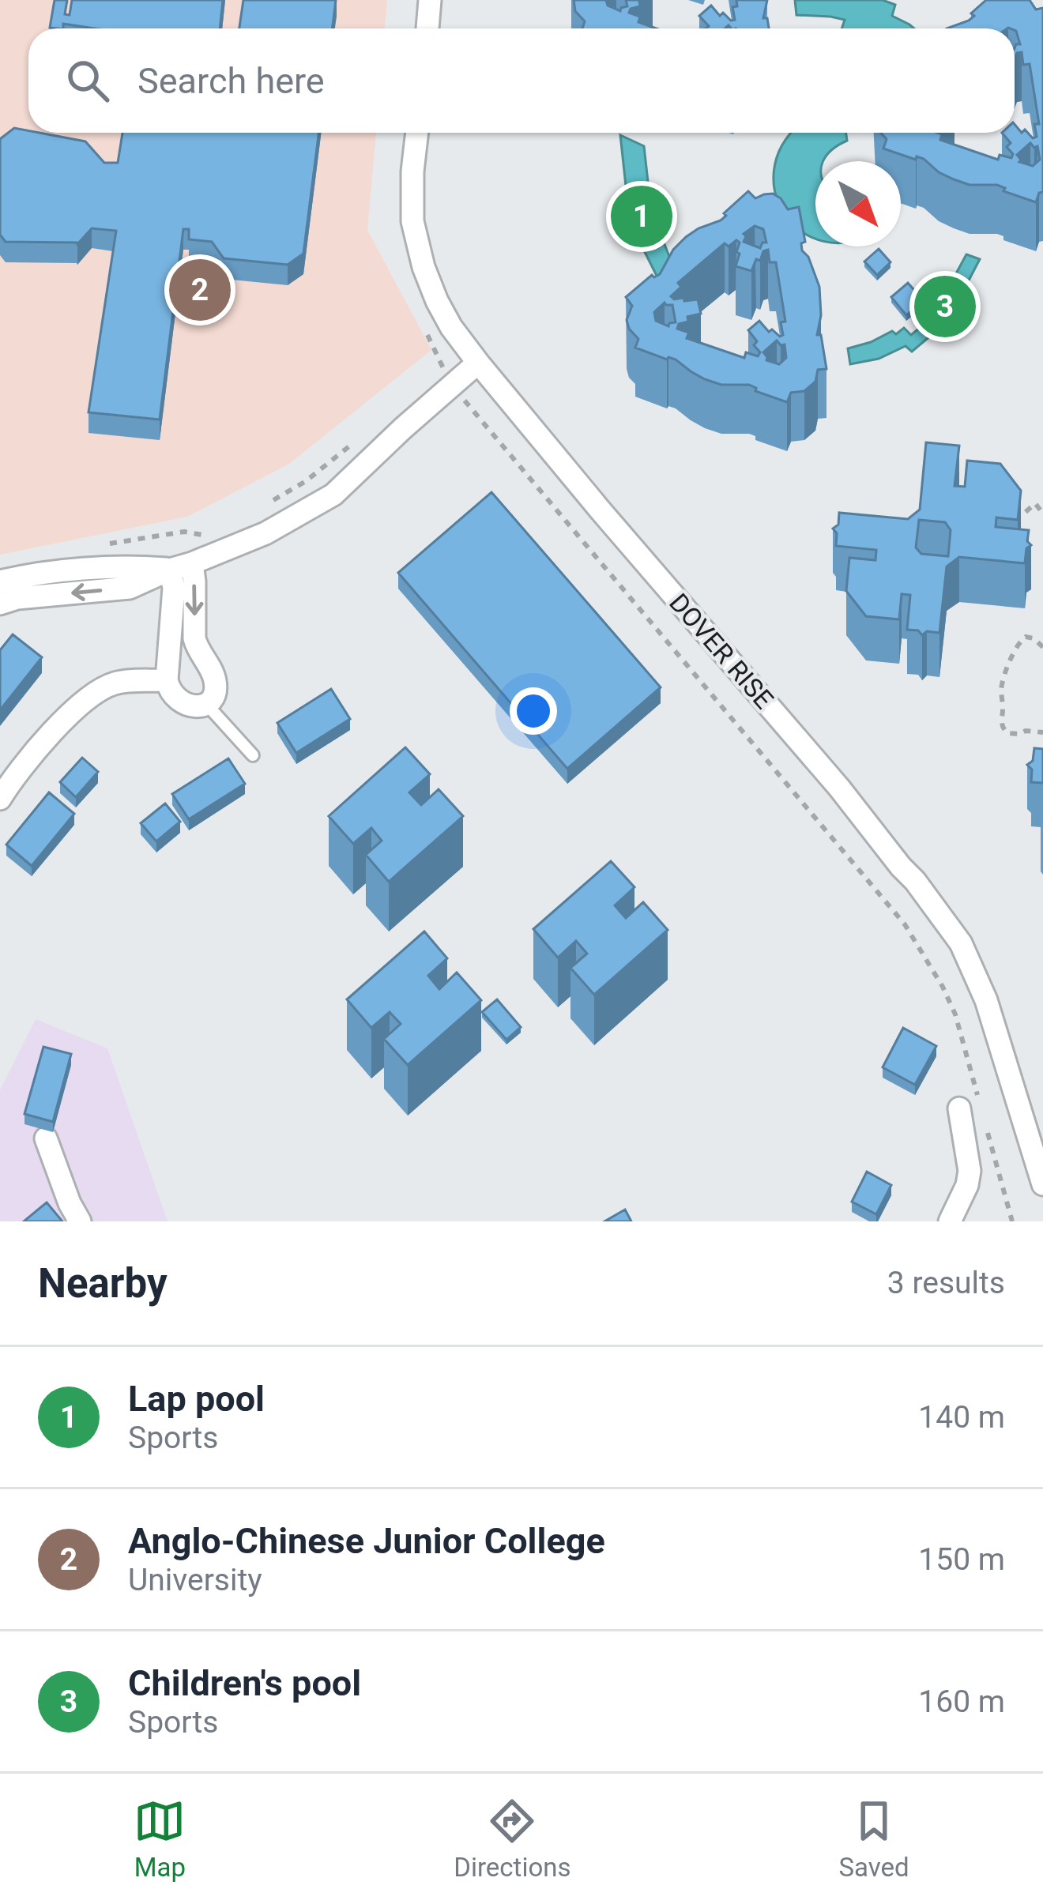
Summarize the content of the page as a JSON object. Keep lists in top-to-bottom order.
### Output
{
  "streets": {
    "street": ["DOVER RISE"]
  },
  "north": "bottom right",
  "page": {
    "search": "Search here",
    "pins": ["1", "2", "3"],
    "heading": ["Nearby", "3 results"],
    "list": [
      {
        "mark": "1",
        "name": "Lap pool",
        "note": "Sports",
        "value": "140 m"
      },
      {
        "mark": "2",
        "name": "Anglo-Chinese Junior College",
        "note": "University",
        "value": "150 m"
      },
      {
        "mark": "3",
        "name": "Children's pool",
        "note": "Sports",
        "value": "160 m"
      }
    ],
    "nav": ["Map", "Directions", "Saved"]
  }
}
